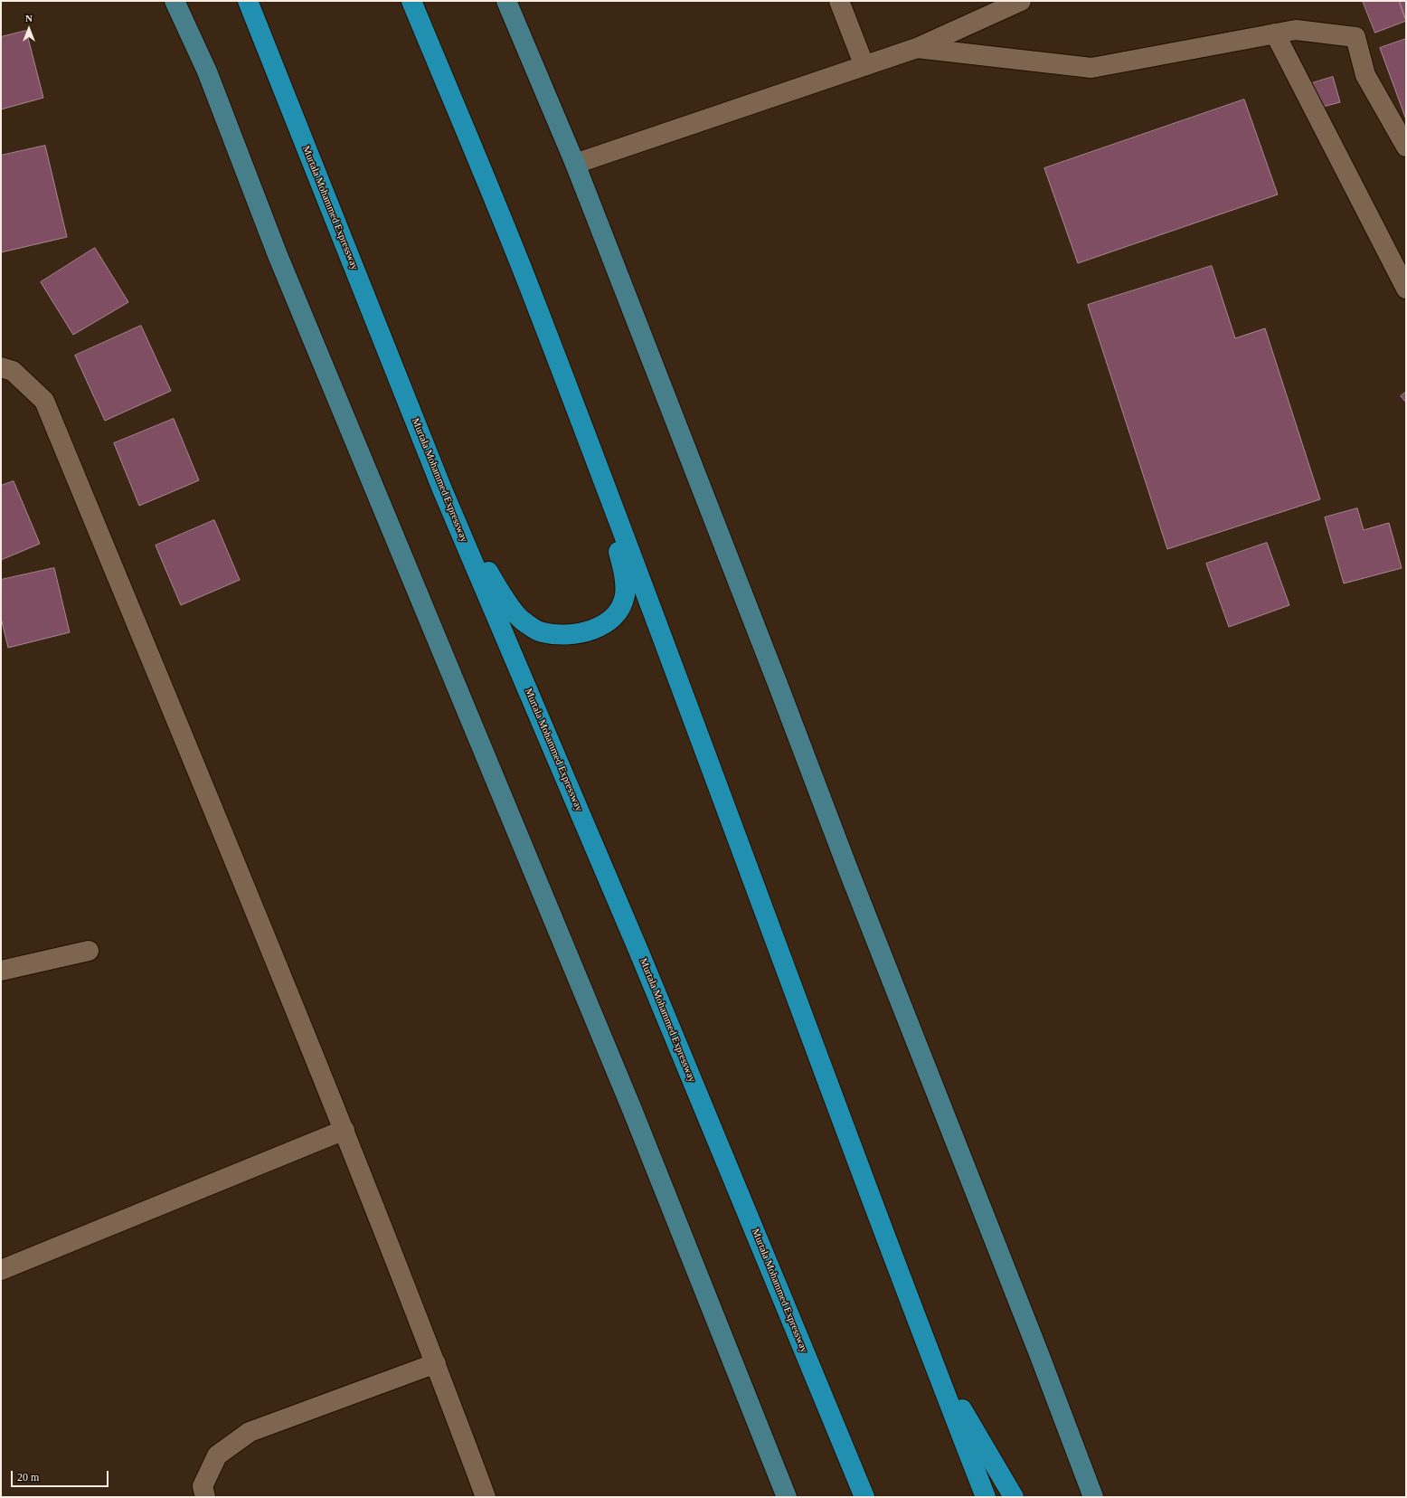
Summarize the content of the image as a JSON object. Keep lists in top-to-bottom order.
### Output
{
  "streets": {
    "highway": ["Murtala Mohammed Expressway"]
  },
  "scale_bar": "20 m",
  "north": "top"
}
